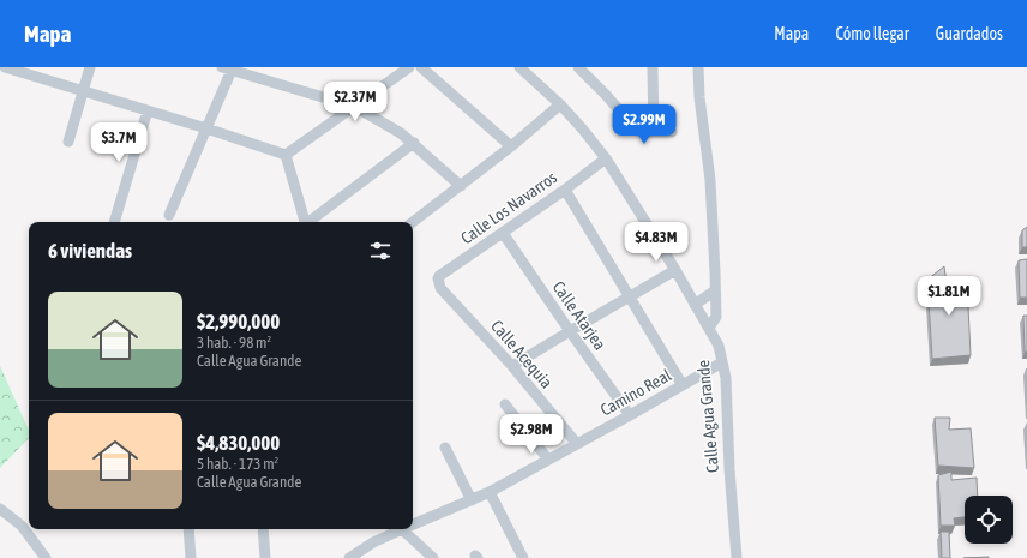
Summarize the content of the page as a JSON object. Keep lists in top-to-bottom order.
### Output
{
  "streets": {
    "street": [
      "Calle Los Navarros",
      "Calle Atarjea",
      "Calle Acequia",
      "Camino Real",
      "Calle Agua Grande"
    ]
  },
  "crossings": [
    ["Calle Los Navarros", "Calle Atarjea"],
    ["Calle Los Navarros", "Calle Acequia"],
    ["Calle Los Navarros", "Calle Agua Grande"],
    ["Calle Atarjea", "Camino Real"],
    ["Calle Acequia", "Camino Real"],
    ["Camino Real", "Calle Agua Grande"]
  ],
  "page": {
    "header": "Mapa",
    "nav": ["Mapa", "Cómo llegar", "Guardados"],
    "price": [
      "$2.37M",
      "$2.99M",
      "$3.7M",
      "$4.83M",
      "$1.81M",
      "$2.98M"
    ],
    "heading": "6 viviendas",
    "list": [
      {
        "name": "$2,990,000",
        "note": "3 hab. · 98 m² · Calle Agua Grande"
      },
      {
        "name": "$4,830,000",
        "note": "5 hab. · 173 m² · Calle Agua Grande"
      }
    ]
  }
}
